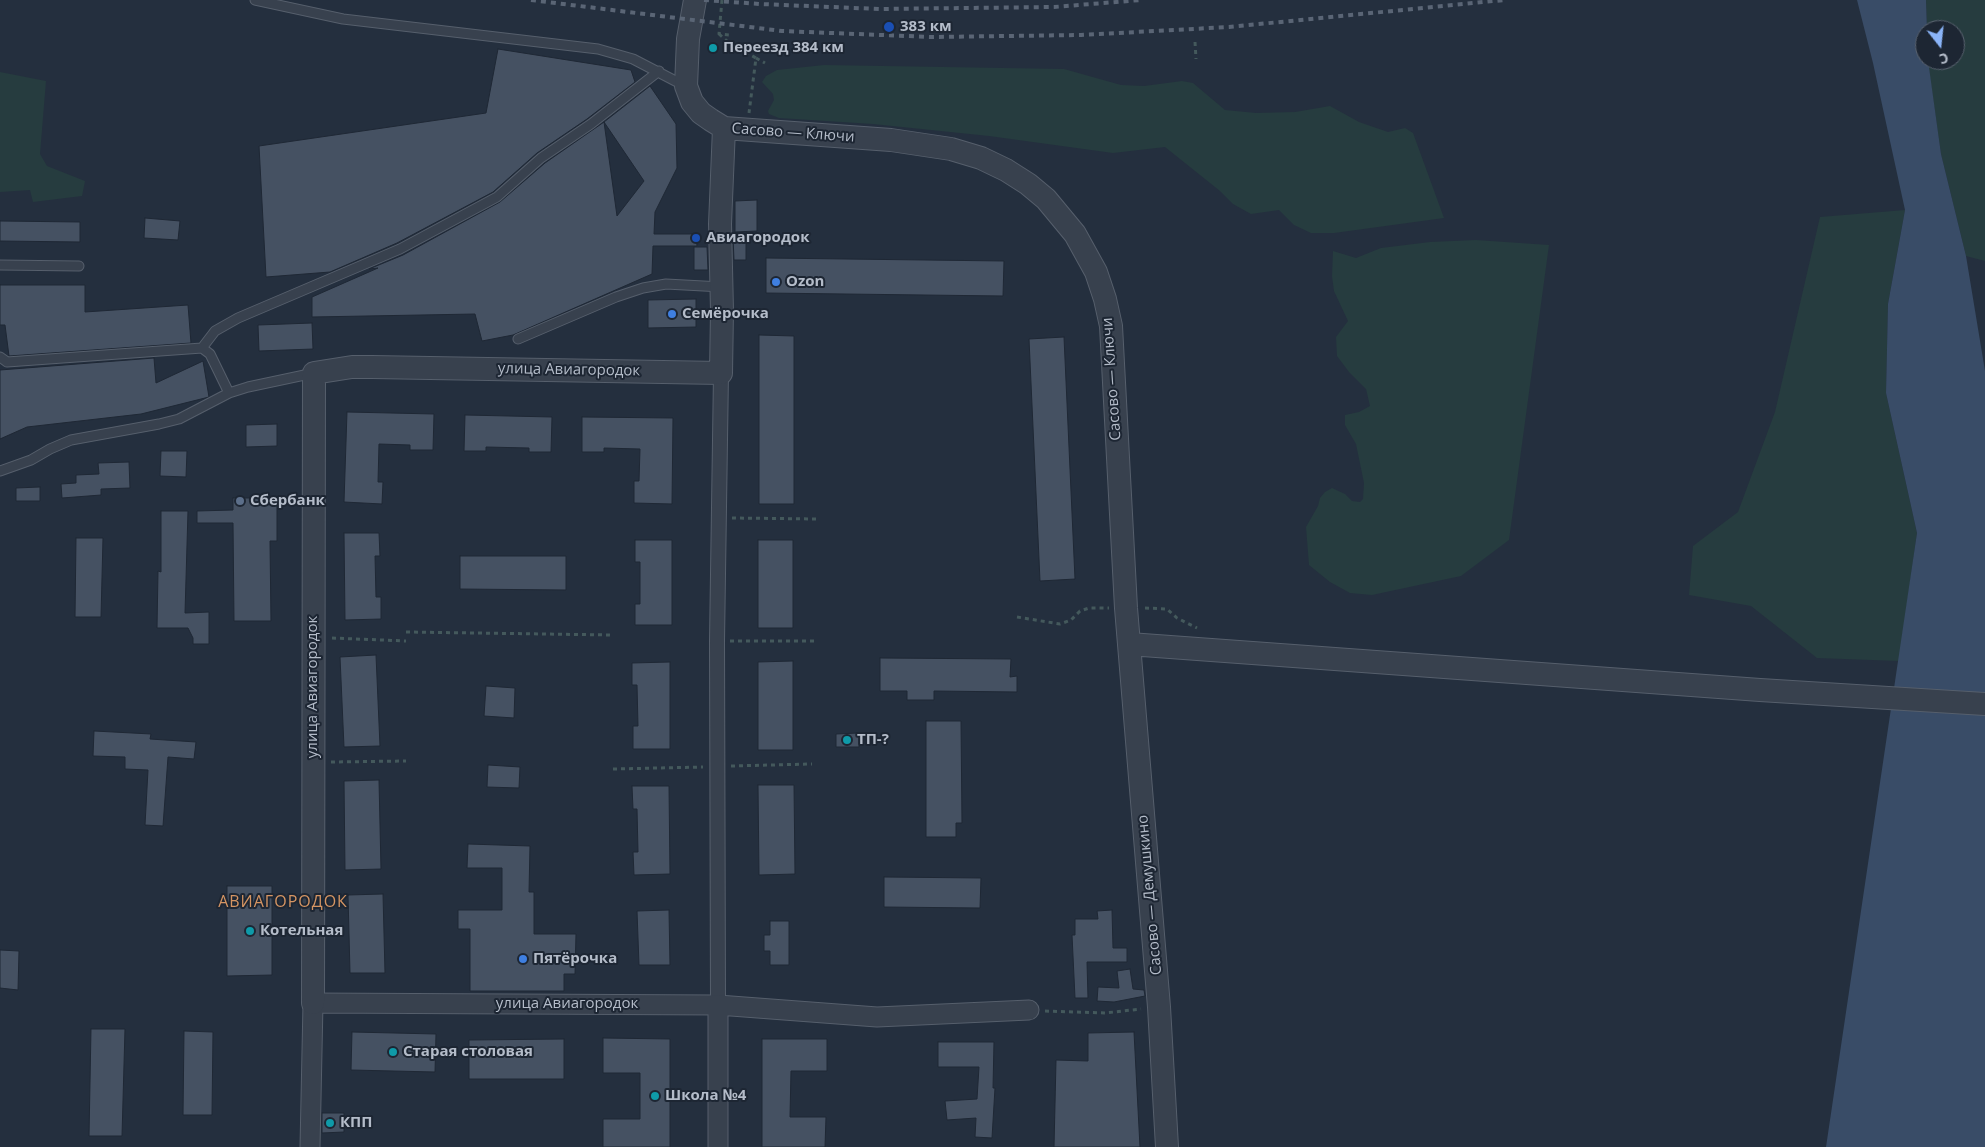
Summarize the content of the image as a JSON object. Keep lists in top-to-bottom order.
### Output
{
  "streets": {
    "street": ["Сасово — Ключи", "улица Авиагородок", "Сасово — Демушкино"]
  },
  "crossings": [
    ["Сасово — Ключи", "Сасово — Демушкино"]
  ],
  "districts": ["АВИАГОРОДОК"],
  "places": [
    "383 км",
    "Переезд 384 км",
    "Авиагородок",
    "Ozon",
    "Семёрочка",
    "Сбербанк",
    "ТП-?",
    "Котельная",
    "Пятёрочка",
    "Старая столовая",
    "Школа №4",
    "КПП"
  ],
  "north": "bottom"
}
